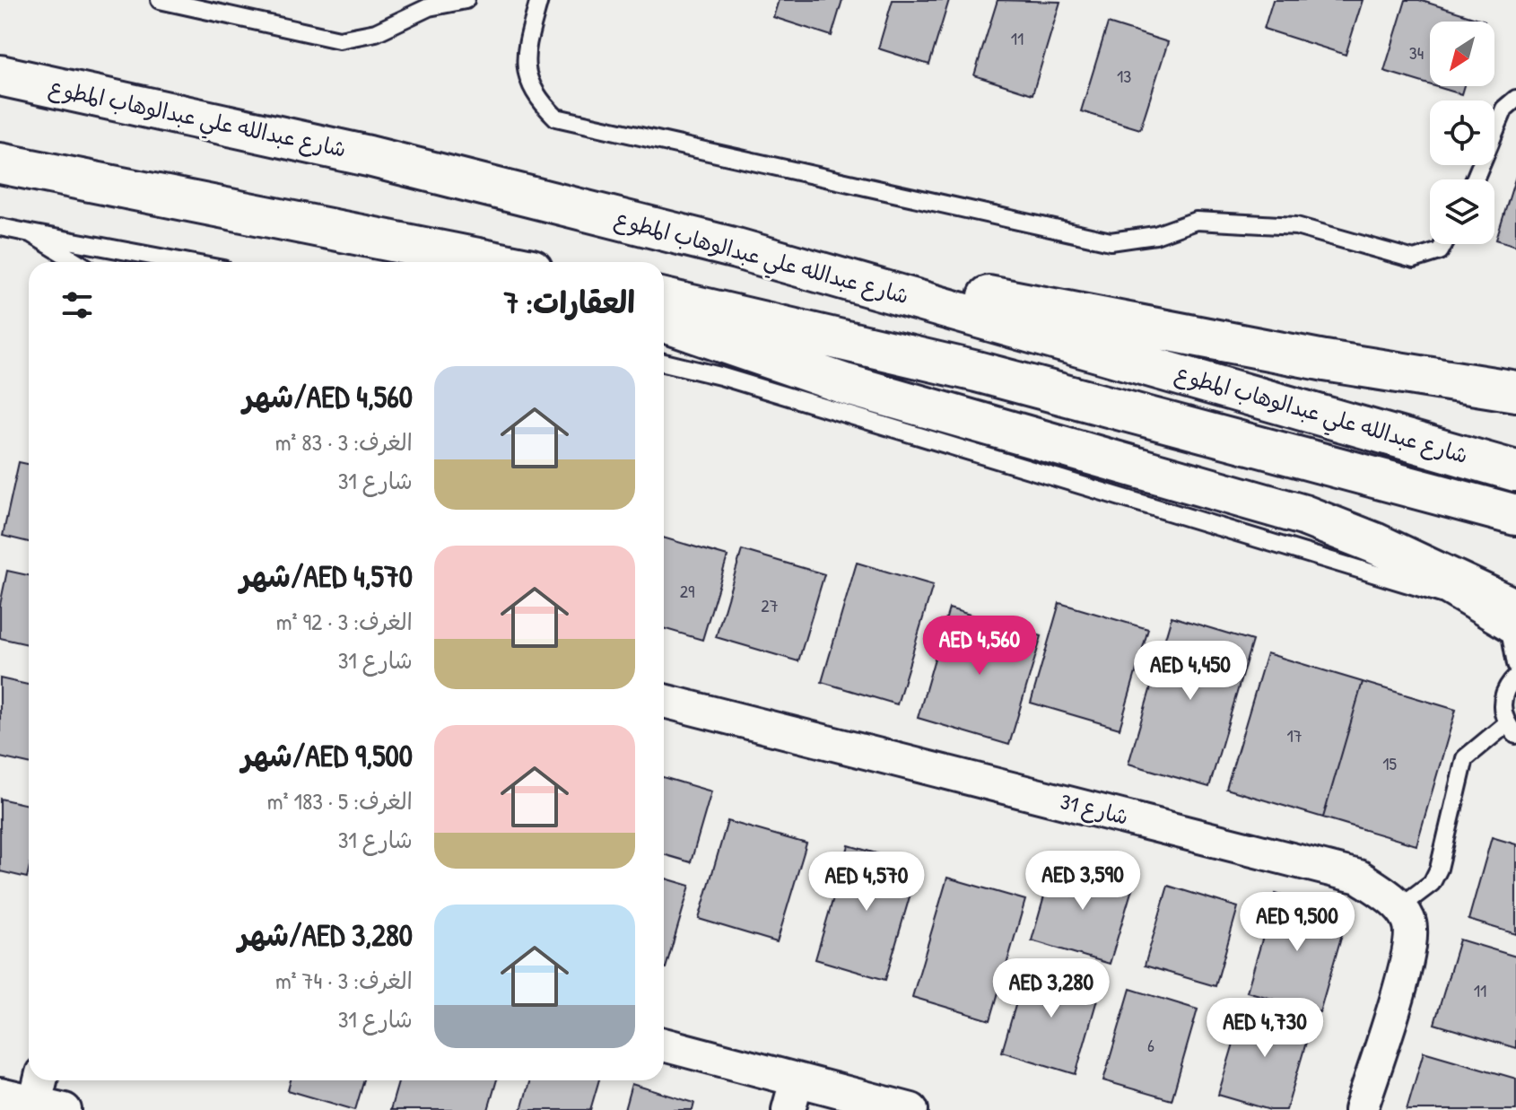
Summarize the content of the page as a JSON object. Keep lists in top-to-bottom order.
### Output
{
  "streets": {
    "main road": ["شارع عبدالله علي عبدالوهاب المطوع"],
    "street": ["شارع 31"]
  },
  "house_numbers": [
    "11",
    "34",
    "13",
    "29",
    "27",
    "17",
    "15",
    "11",
    "6"
  ],
  "north": "bottom left",
  "page": {
    "heading": "العقارات: 7",
    "list": [
      {
        "name": "AED 4,560/شهر",
        "note": "الغرف: 3 · 83 m² · شارع 31"
      },
      {
        "name": "AED 4,570/شهر",
        "note": "الغرف: 3 · 92 m² · شارع 31"
      },
      {
        "name": "AED 9,500/شهر",
        "note": "الغرف: 5 · 183 m² · شارع 31"
      },
      {
        "name": "AED 3,280/شهر",
        "note": "الغرف: 3 · 74 m² · شارع 31"
      }
    ],
    "price": [
      "AED 4,560",
      "AED 4,450",
      "AED 3,590",
      "AED 4,570",
      "AED 9,500",
      "AED 3,280",
      "AED 4,730"
    ]
  }
}
